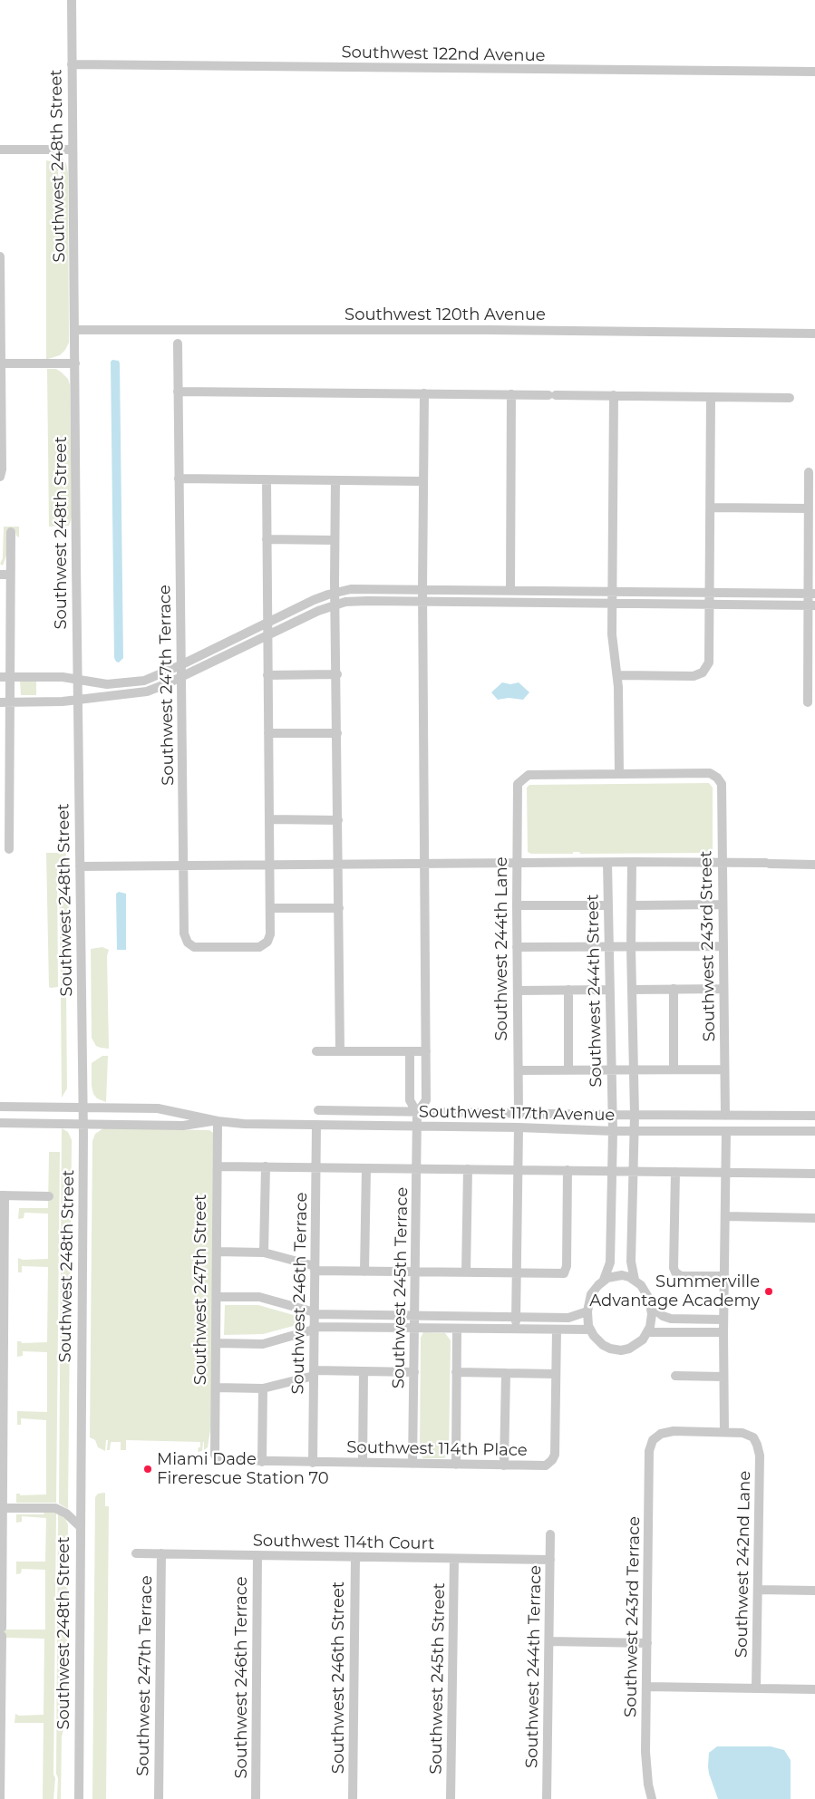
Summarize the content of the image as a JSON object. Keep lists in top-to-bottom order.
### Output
{
  "streets": {
    "street": [
      "Southwest 122nd Avenue",
      "Southwest 248th Street",
      "Southwest 120th Avenue",
      "Southwest 247th Terrace",
      "Southwest 243rd Street",
      "Southwest 244th Lane",
      "Southwest 244th Street",
      "Southwest 117th Avenue",
      "Southwest 245th Terrace",
      "Southwest 247th Street",
      "Southwest 246th Terrace",
      "Southwest 114th Place",
      "Southwest 114th Court",
      "Southwest 242nd Lane",
      "Southwest 243rd Terrace",
      "Southwest 244th Terrace",
      "Southwest 246th Street",
      "Southwest 245th Street"
    ]
  },
  "crossings": [
    ["Southwest 122nd Avenue", "Southwest 248th Street"],
    ["Southwest 248th Street", "Southwest 120th Avenue"],
    ["Southwest 248th Street", "Southwest 117th Avenue"],
    ["Southwest 247th Terrace", "Southwest 114th Court"],
    ["Southwest 243rd Street", "Southwest 244th Lane"],
    ["Southwest 243rd Street", "Southwest 117th Avenue"],
    ["Southwest 244th Lane", "Southwest 117th Avenue"],
    ["Southwest 244th Street", "Southwest 117th Avenue"],
    ["Southwest 117th Avenue", "Southwest 245th Terrace"],
    ["Southwest 117th Avenue", "Southwest 247th Street"],
    ["Southwest 117th Avenue", "Southwest 246th Terrace"],
    ["Southwest 245th Terrace", "Southwest 114th Place"],
    ["Southwest 247th Street", "Southwest 114th Place"],
    ["Southwest 246th Terrace", "Southwest 114th Place"],
    ["Southwest 246th Terrace", "Southwest 114th Court"],
    ["Southwest 114th Court", "Southwest 244th Terrace"],
    ["Southwest 114th Court", "Southwest 246th Street"],
    ["Southwest 114th Court", "Southwest 245th Street"],
    ["Southwest 242nd Lane", "Southwest 243rd Terrace"]
  ],
  "places": ["Summerville Advantage Academy", "Miami Dade Firerescue Station 70"]
}
